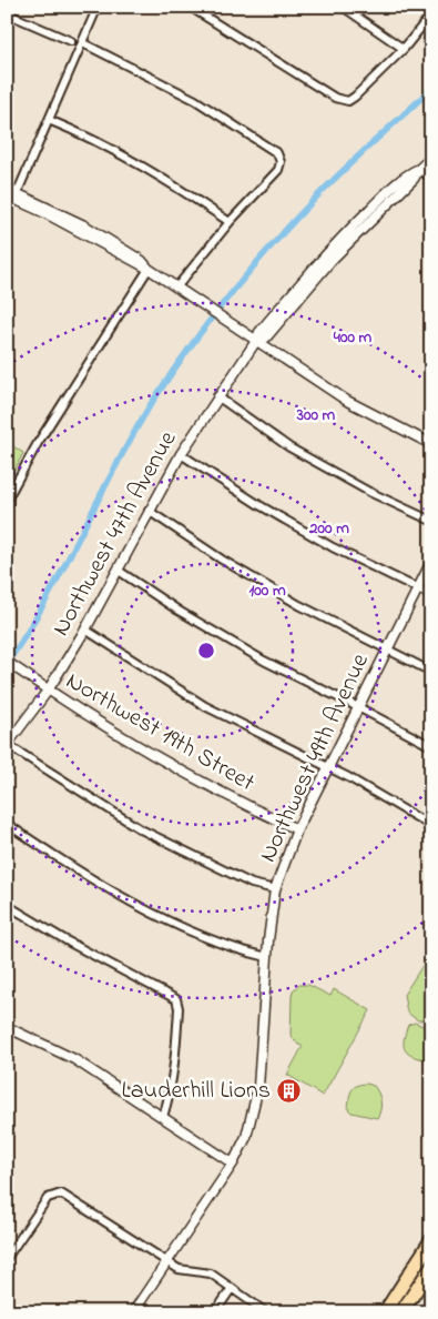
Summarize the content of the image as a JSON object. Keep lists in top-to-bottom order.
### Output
{
  "streets": {
    "street": ["Northwest 47th Avenue", "Northwest 19th Street", "Northwest 49th Avenue"]
  },
  "crossings": [
    ["Northwest 47th Avenue", "Northwest 19th Street"],
    ["Northwest 19th Street", "Northwest 49th Avenue"]
  ],
  "places": {
    "building": ["Lauderhill Lions"]
  },
  "rings": [
    "400 m",
    "300 m",
    "200 m",
    "100 m"
  ]
}
